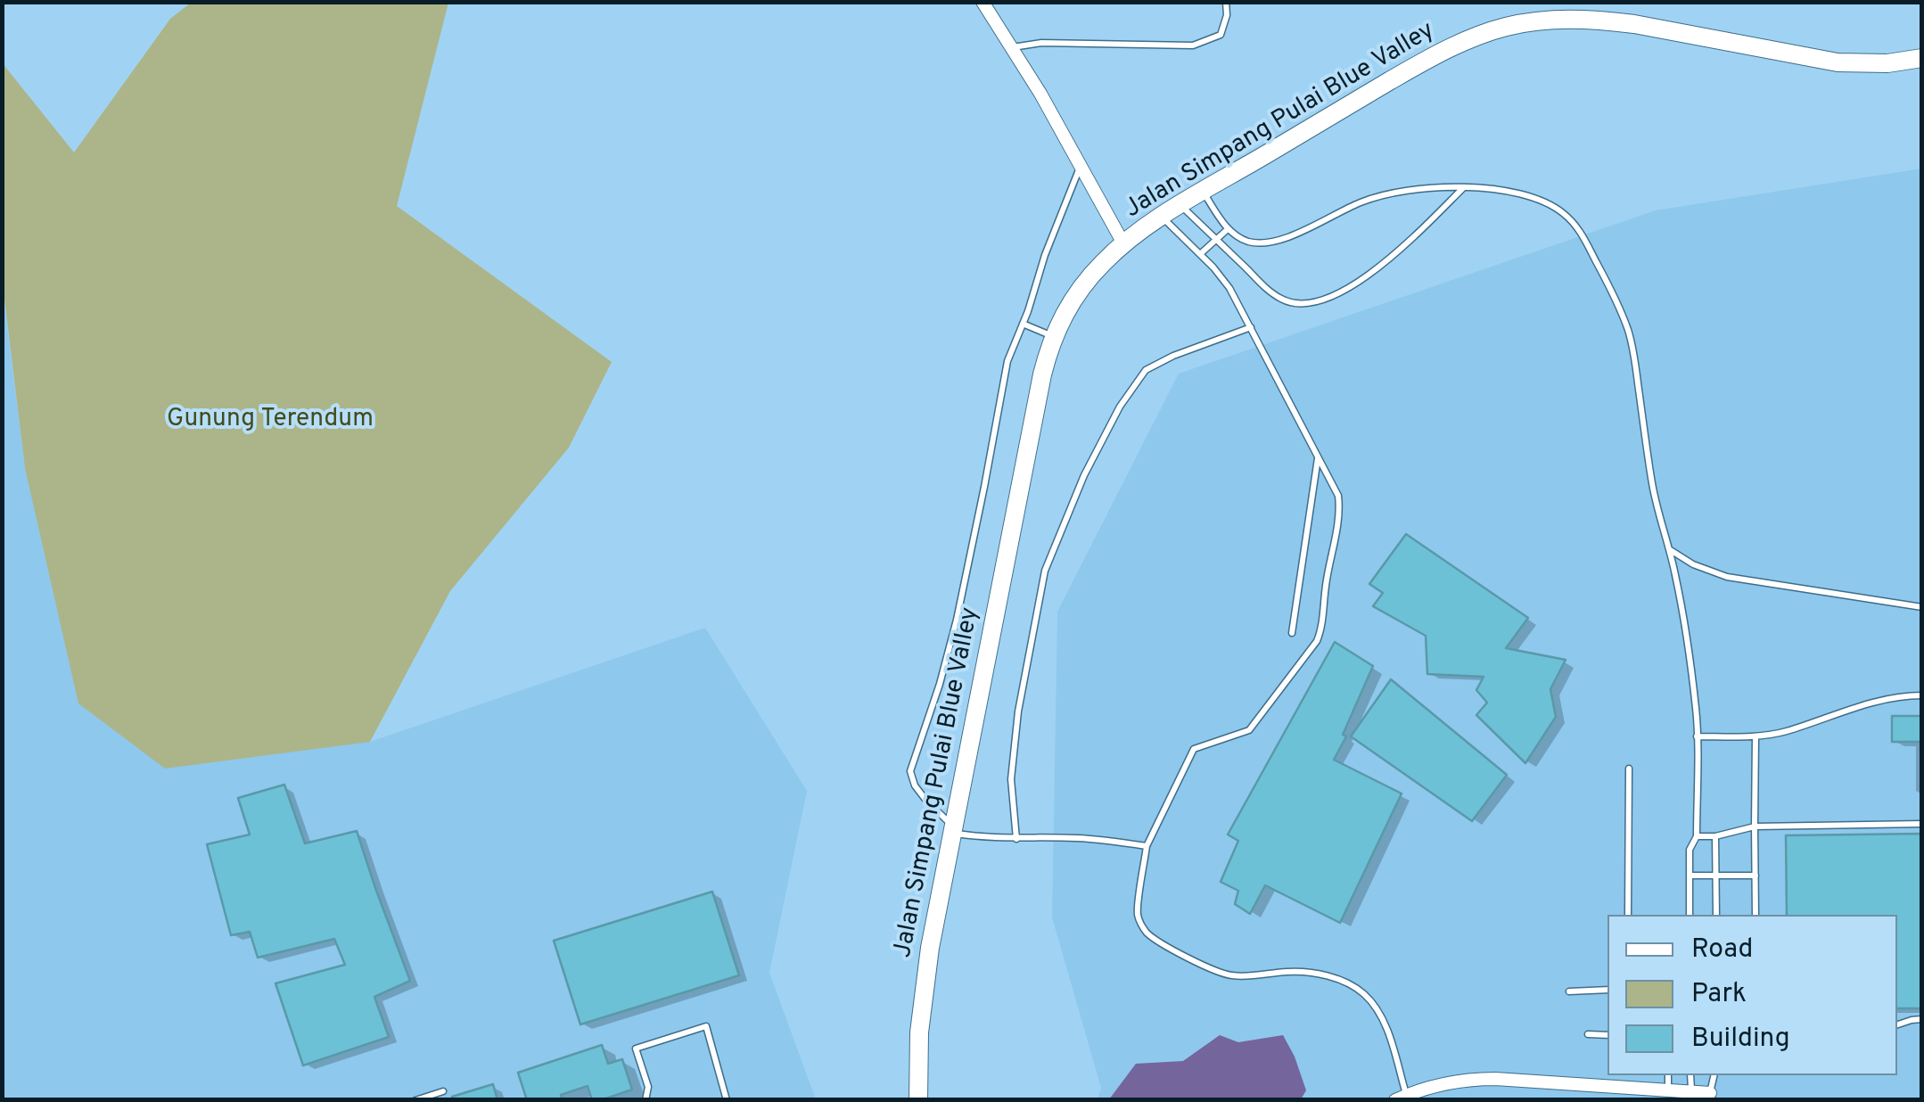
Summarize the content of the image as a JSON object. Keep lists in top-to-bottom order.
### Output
{
  "streets": {
    "main road": ["Jalan Simpang Pulai Blue Valley"]
  },
  "parks": ["Gunung Terendum"],
  "legend": ["Road", "Park", "Building"]
}
